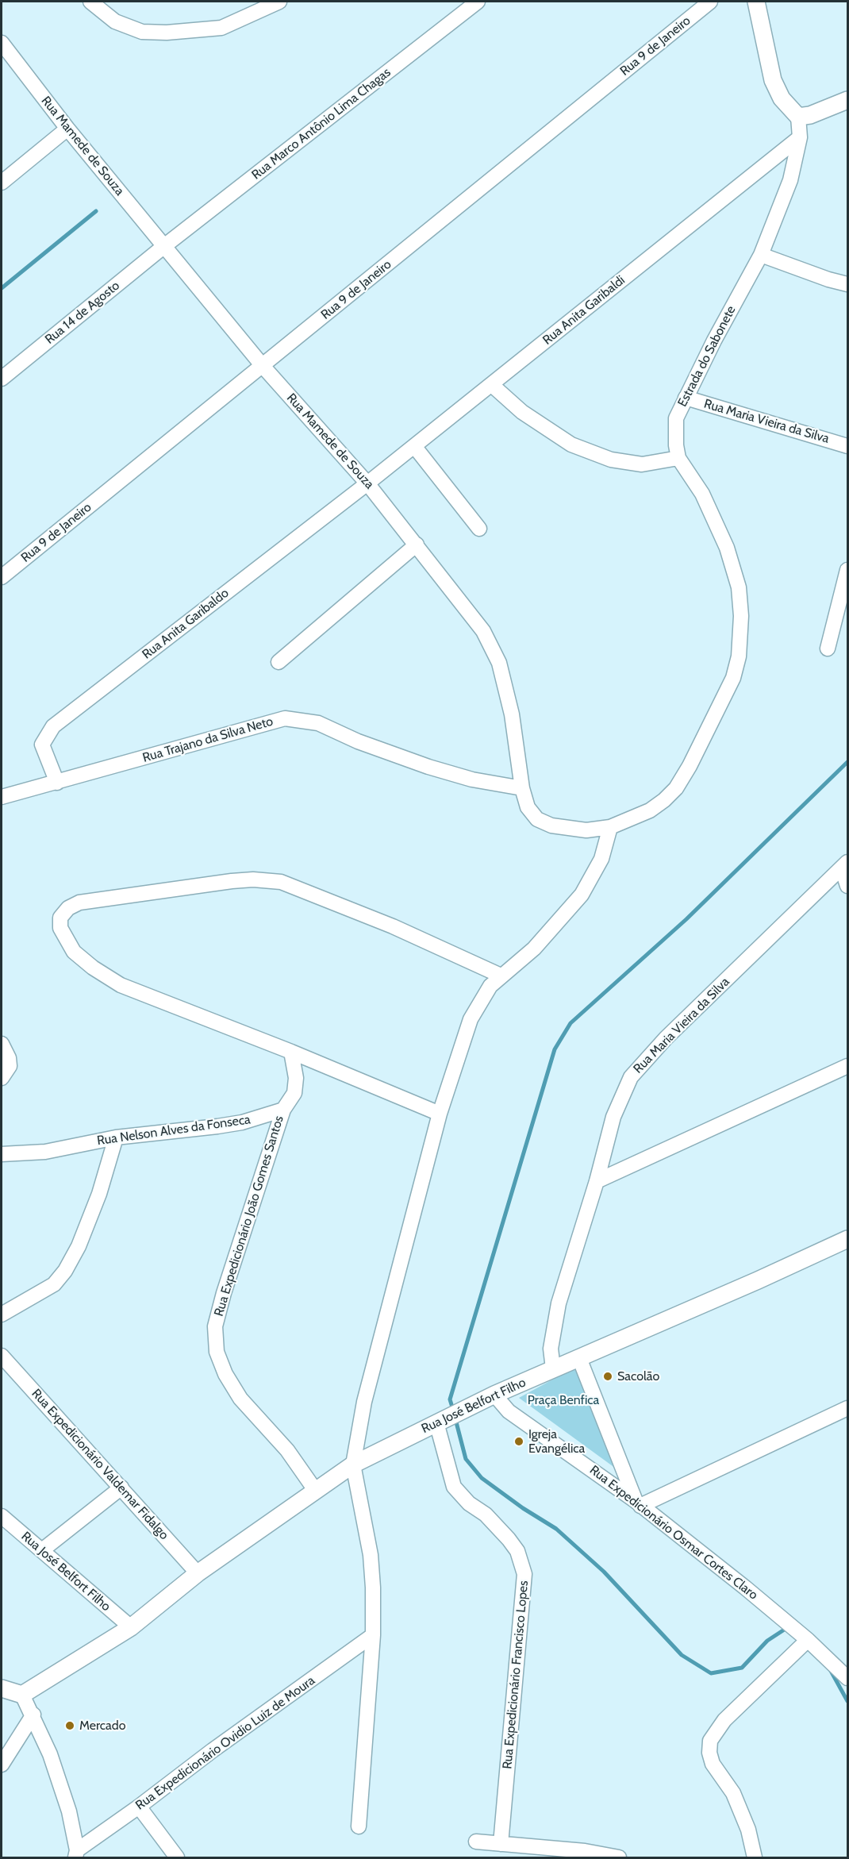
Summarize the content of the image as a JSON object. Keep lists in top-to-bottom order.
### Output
{
  "streets": {
    "street": [
      "Rua 9 de Janeiro",
      "Rua Marco Antônio Lima Chagas",
      "Rua Mamede de Souza",
      "Rua Anita Garibaldi",
      "Rua 14 de Agosto",
      "Estrada do Sabonete",
      "Rua Maria Vieira da Silva",
      "Rua Anita Garibaldo",
      "Rua Trajano da Silva Neto",
      "Rua Nelson Alves da Fonseca",
      "Rua Expedicionário João Gomes Santos",
      "Rua José Belfort Filho",
      "Rua Expedicionário Valdemar Fidalgo",
      "Rua Expedicionário Osmar Cortes Claro",
      "Rua Expedicionário Francisco Lopes",
      "Rua Expedicionário Ovidio Luiz de Moura"
    ]
  },
  "crossings": [
    ["Rua 9 de Janeiro", "Rua Mamede de Souza"],
    ["Rua Marco Antônio Lima Chagas", "Rua Mamede de Souza"],
    ["Rua Marco Antônio Lima Chagas", "Rua 14 de Agosto"],
    ["Rua Mamede de Souza", "Rua Anita Garibaldi"],
    ["Rua Mamede de Souza", "Rua 14 de Agosto"],
    ["Rua Mamede de Souza", "Estrada do Sabonete"],
    ["Rua Mamede de Souza", "Rua Anita Garibaldo"],
    ["Rua Mamede de Souza", "Rua Trajano da Silva Neto"],
    ["Rua Anita Garibaldi", "Estrada do Sabonete"],
    ["Rua Anita Garibaldi", "Rua Anita Garibaldo"],
    ["Estrada do Sabonete", "Rua Maria Vieira da Silva"],
    ["Rua Maria Vieira da Silva", "Rua José Belfort Filho"],
    ["Rua Anita Garibaldo", "Rua Trajano da Silva Neto"],
    ["Rua Nelson Alves da Fonseca", "Rua Expedicionário João Gomes Santos"],
    ["Rua Expedicionário João Gomes Santos", "Rua José Belfort Filho"],
    ["Rua José Belfort Filho", "Rua Expedicionário Valdemar Fidalgo"],
    ["Rua José Belfort Filho", "Rua Expedicionário Osmar Cortes Claro"],
    ["Rua José Belfort Filho", "Rua Expedicionário Francisco Lopes"]
  ],
  "parks": ["Praça Benfica"],
  "places": ["Sacolão", "Igreja Evangélica", "Mercado"]
}
